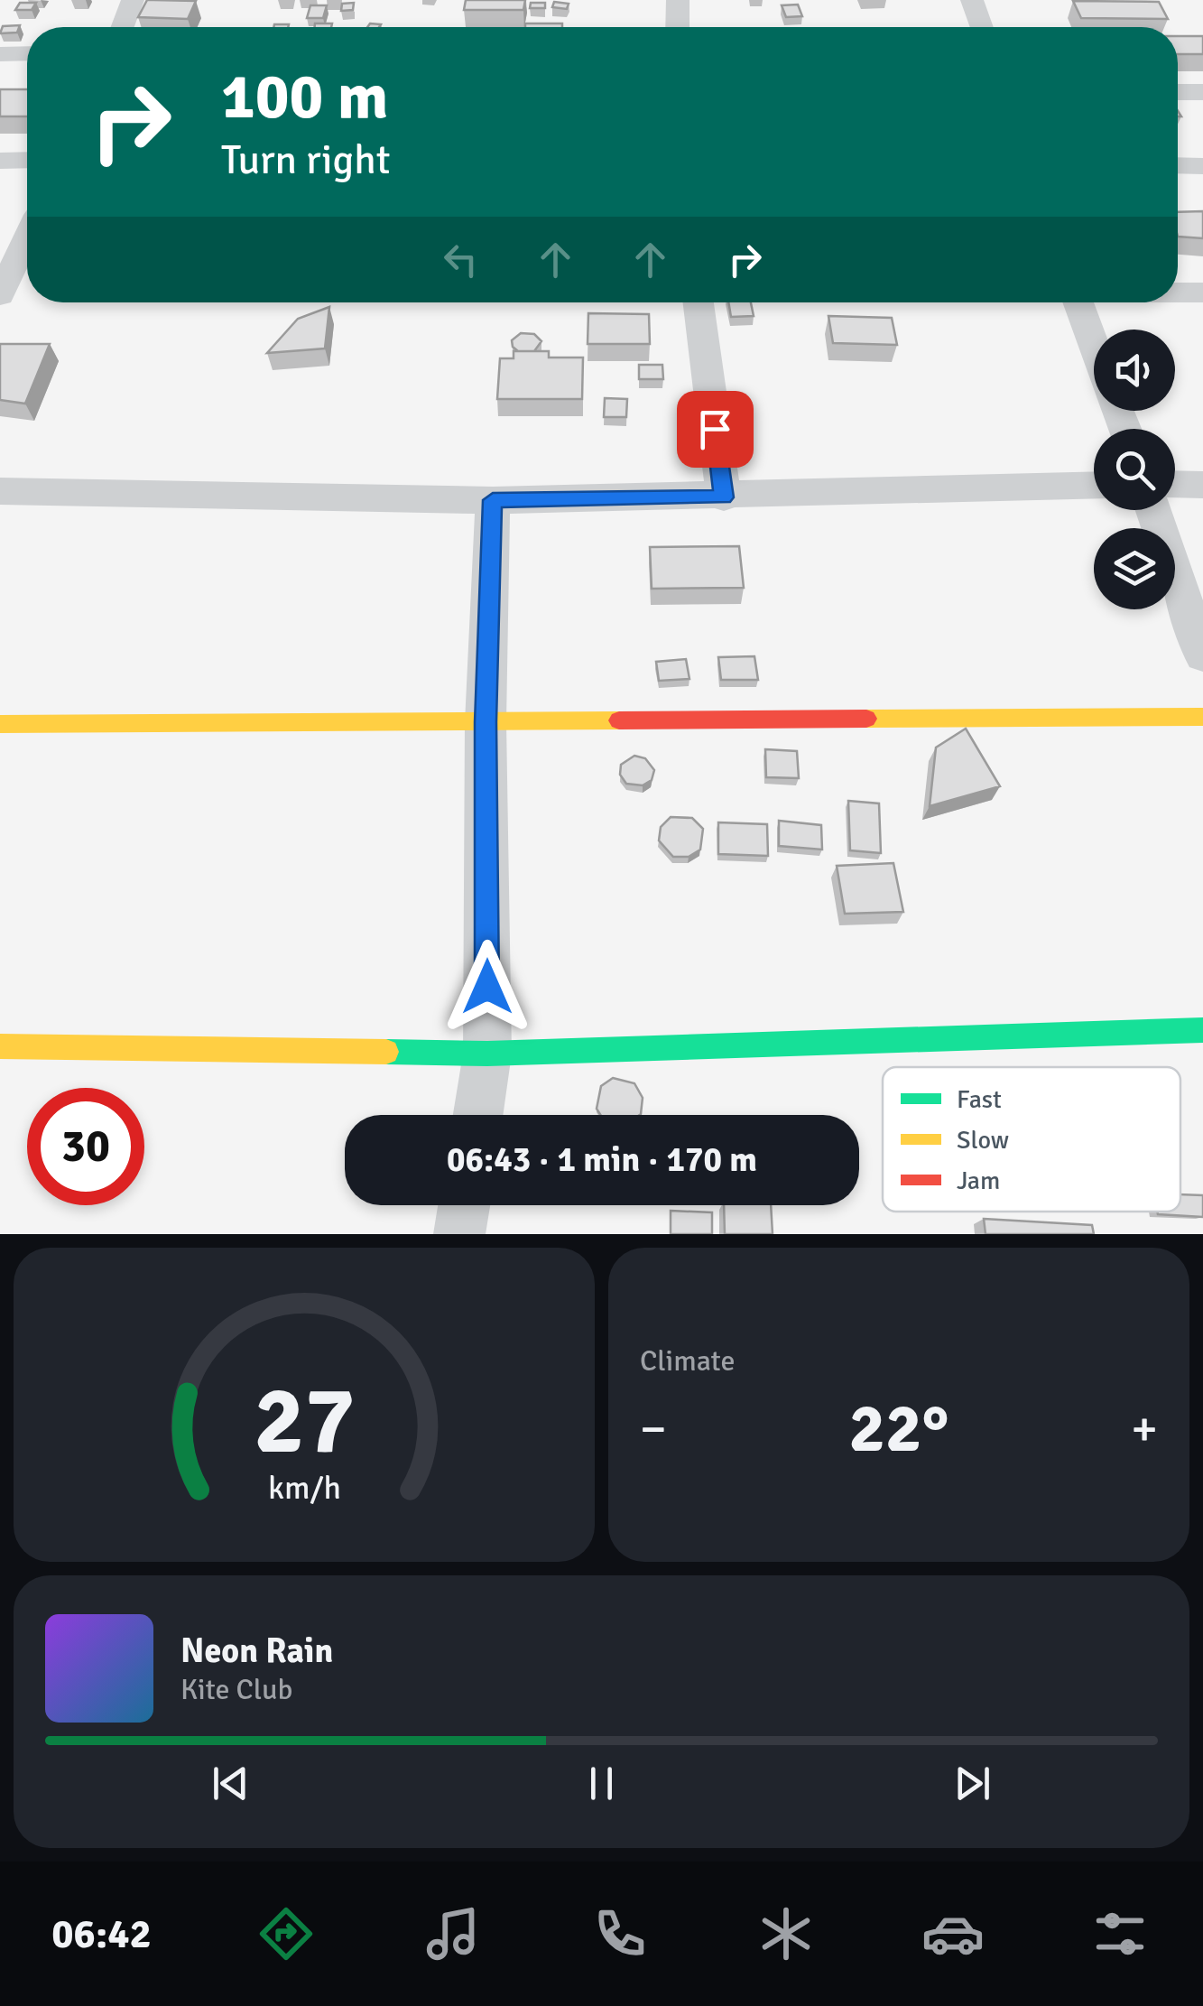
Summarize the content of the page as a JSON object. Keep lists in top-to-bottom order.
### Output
{
  "legend": ["Fast", "Slow", "Jam"],
  "page": {
    "turn": ["100 m", "Turn right"],
    "limit": "30",
    "trip": "06:43 · 1 min · 170 m",
    "tile": "Climate",
    "heat": ["−", "22°", "+"],
    "song": ["Neon Rain", "Kite Club"],
    "tabs": "06:42",
    "gauge": ["27", "km/h"]
  }
}
